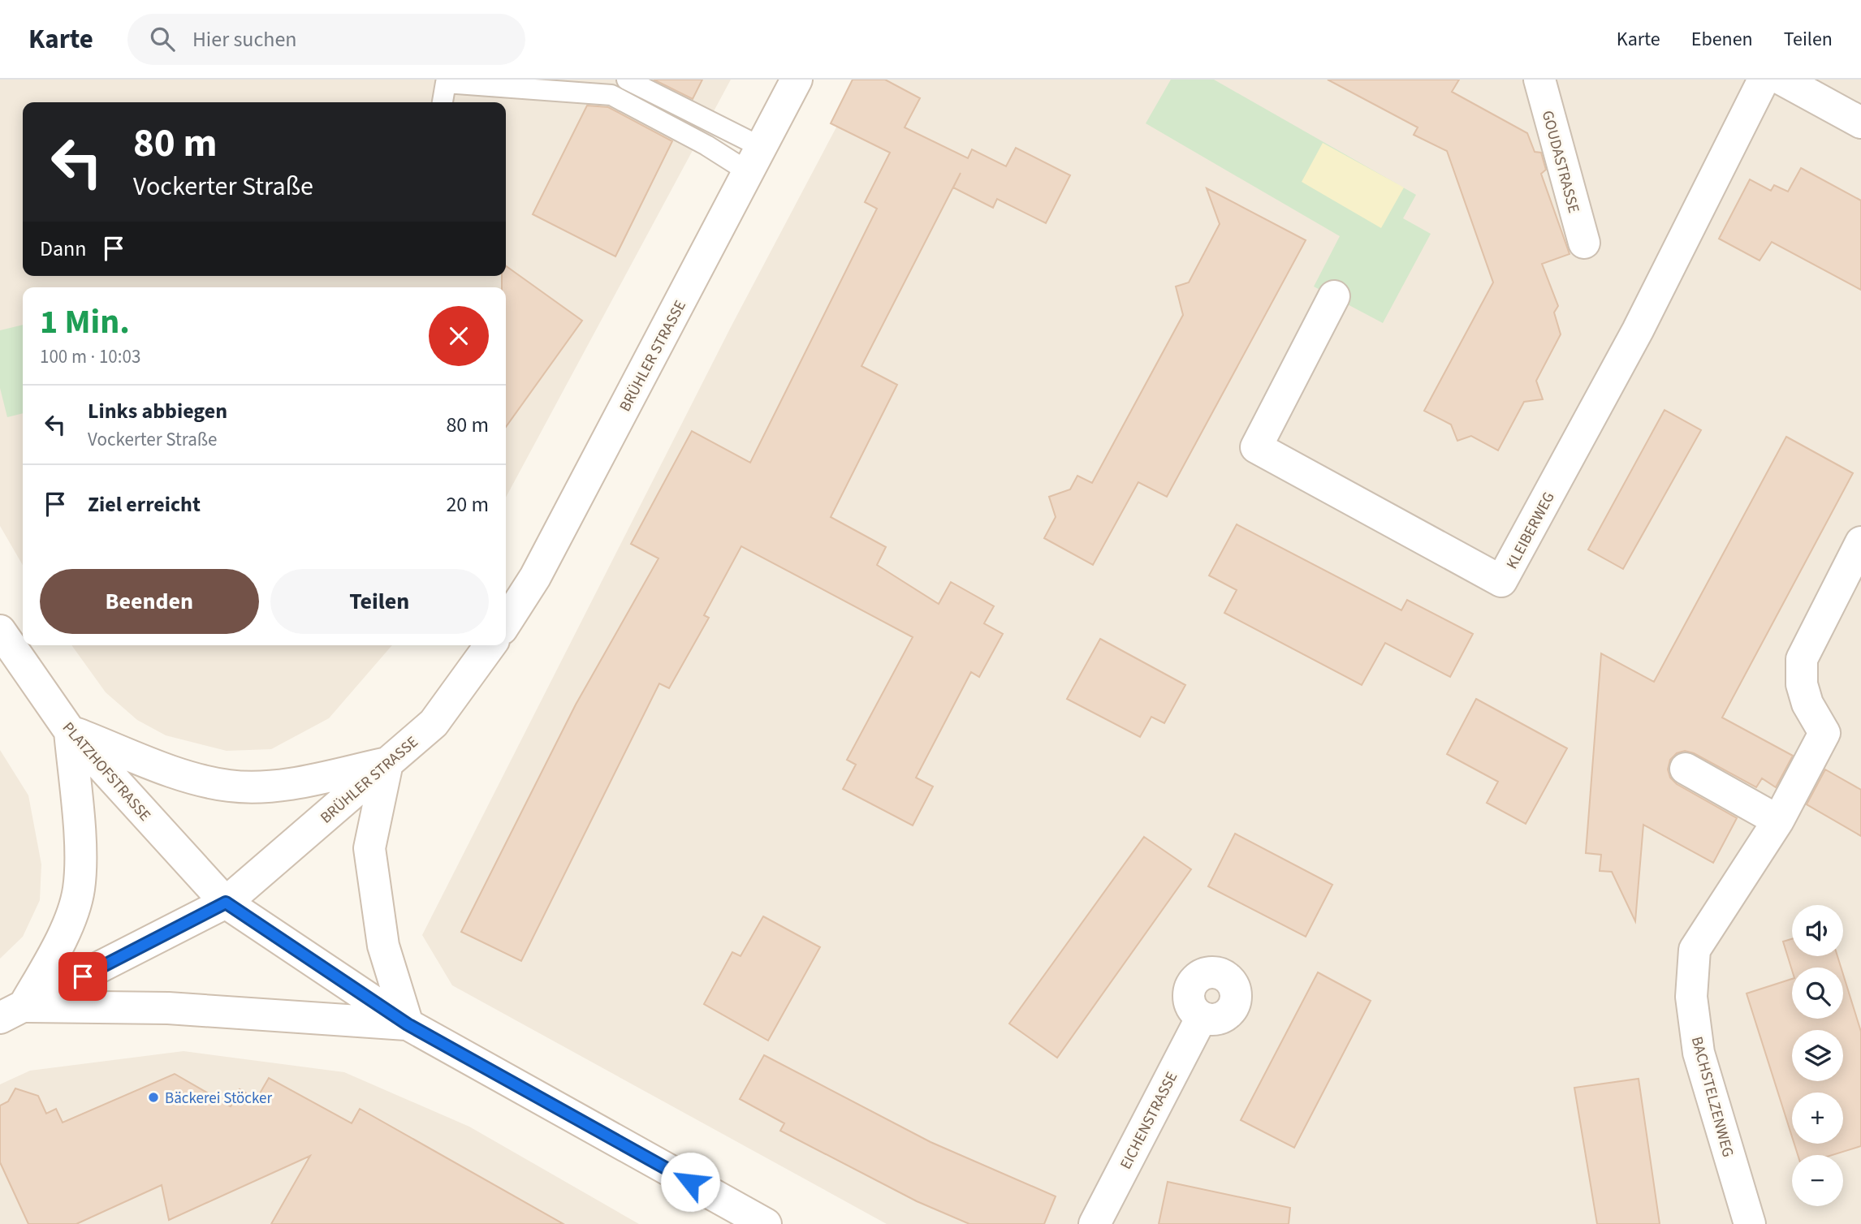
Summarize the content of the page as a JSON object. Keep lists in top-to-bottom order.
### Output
{
  "streets": {
    "main road": [
      "GOUDASTRASSE",
      "BRÜHLER STRASSE",
      "KLEIBERWEG",
      "PLATZHOFSTRASSE",
      "BACHSTELZENWEG",
      "EICHENSTRASSE"
    ]
  },
  "crossings": [
    ["BRÜHLER STRASSE", "PLATZHOFSTRASSE"]
  ],
  "places": ["Bäckerei Stöcker"],
  "page": {
    "header": "Karte",
    "search": "Hier suchen",
    "nav": ["Karte", "Ebenen", "Teilen"],
    "turn": ["80 m", "Vockerter Straße"],
    "then": "Dann",
    "heading": ["1 Min.", "100 m · 10:03"],
    "list": [
      {
        "name": "Links abbiegen",
        "note": "Vockerter Straße",
        "value": "80 m"
      },
      {
        "name": "Ziel erreicht",
        "value": "20 m"
      }
    ],
    "buttons": ["Beenden", "Teilen"],
    "map_buttons": ["+", "−"]
  }
}
